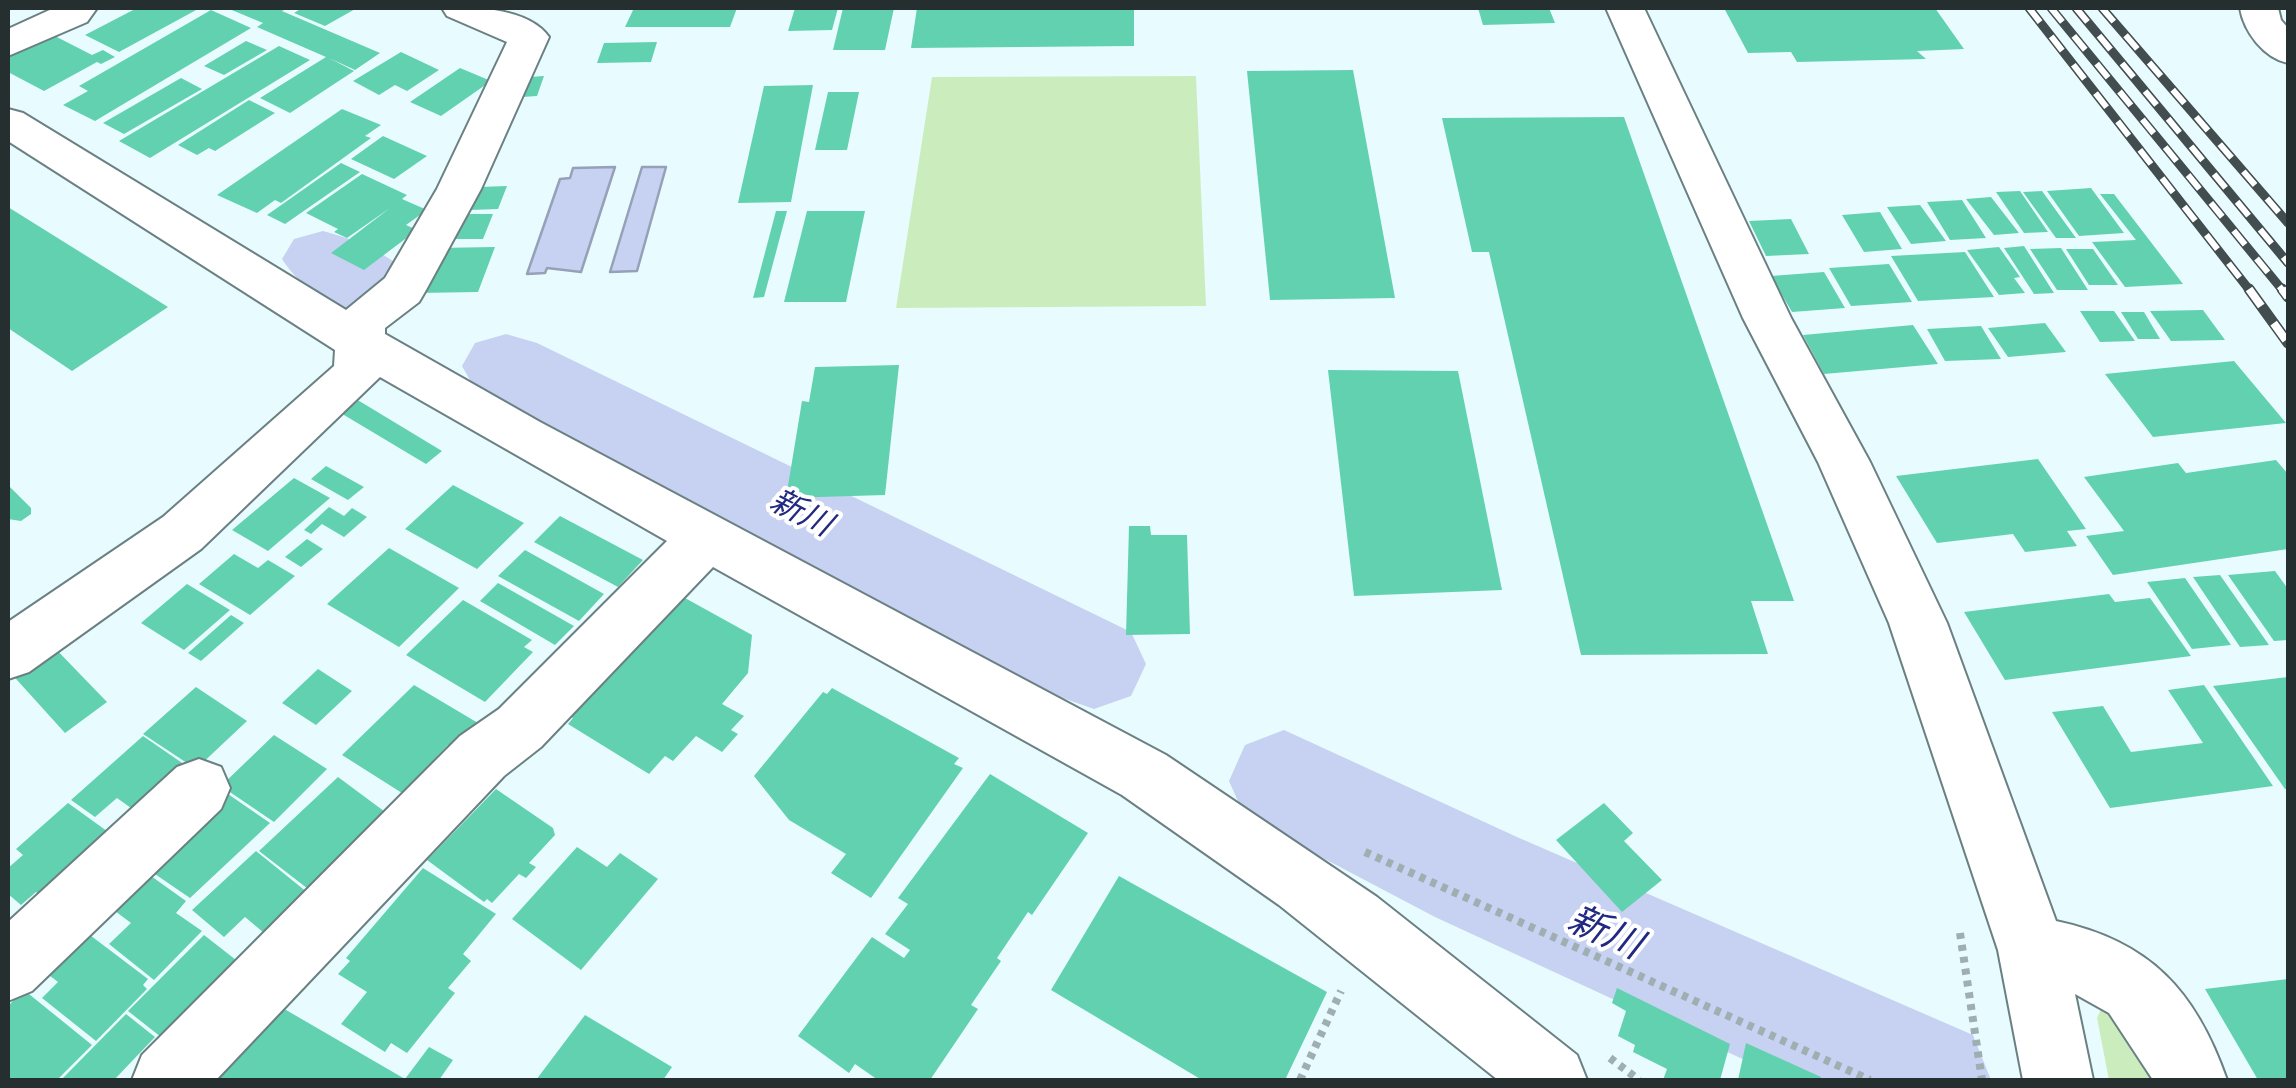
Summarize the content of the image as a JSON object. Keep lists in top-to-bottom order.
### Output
{
  "water": ["新川"]
}
